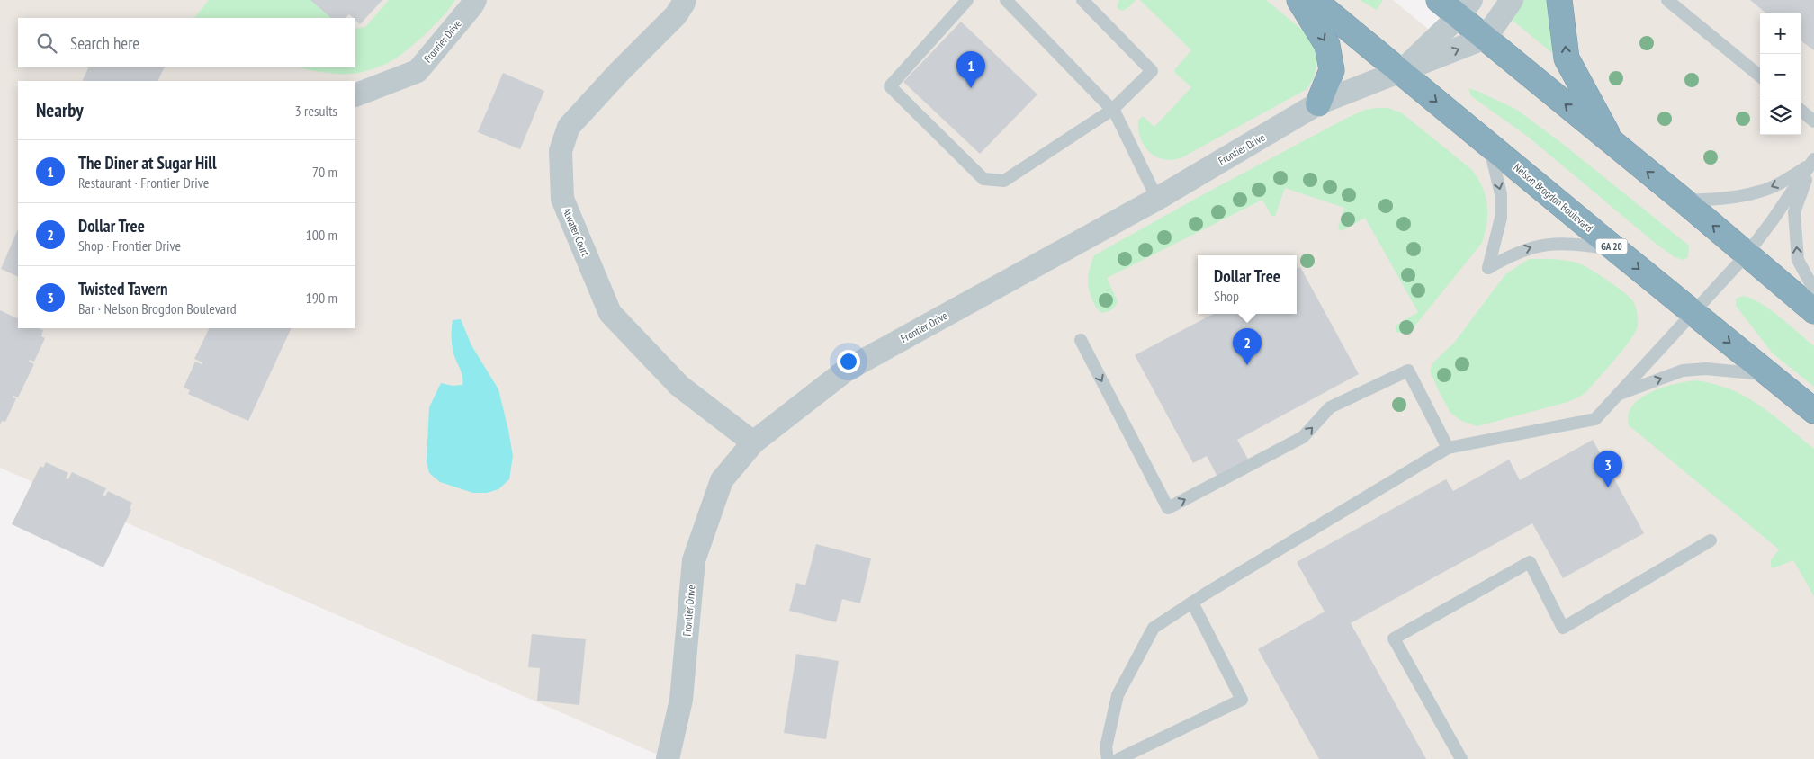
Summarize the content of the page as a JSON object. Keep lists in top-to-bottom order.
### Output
{
  "streets": {
    "highway": ["Nelson Brogdon Boulevard", "GA 20"],
    "street": ["Frontier Drive", "Atwater Court"]
  },
  "crossings": [
    ["Frontier Drive", "Nelson Brogdon Boulevard"],
    ["Frontier Drive", "Atwater Court"]
  ],
  "page": {
    "map_buttons": ["+", "−"],
    "search": "Search here",
    "pins": ["1", "2", "3"],
    "heading": ["Nearby", "3 results"],
    "list": [
      {
        "mark": "1",
        "name": "The Diner at Sugar Hill",
        "note": "Restaurant · Frontier Drive",
        "value": "70 m"
      },
      {
        "mark": "2",
        "name": "Dollar Tree",
        "note": "Shop · Frontier Drive",
        "value": "100 m"
      },
      {
        "mark": "3",
        "name": "Twisted Tavern",
        "note": "Bar · Nelson Brogdon Boulevard",
        "value": "190 m"
      }
    ],
    "popup": ["Dollar Tree", "Shop"]
  }
}
